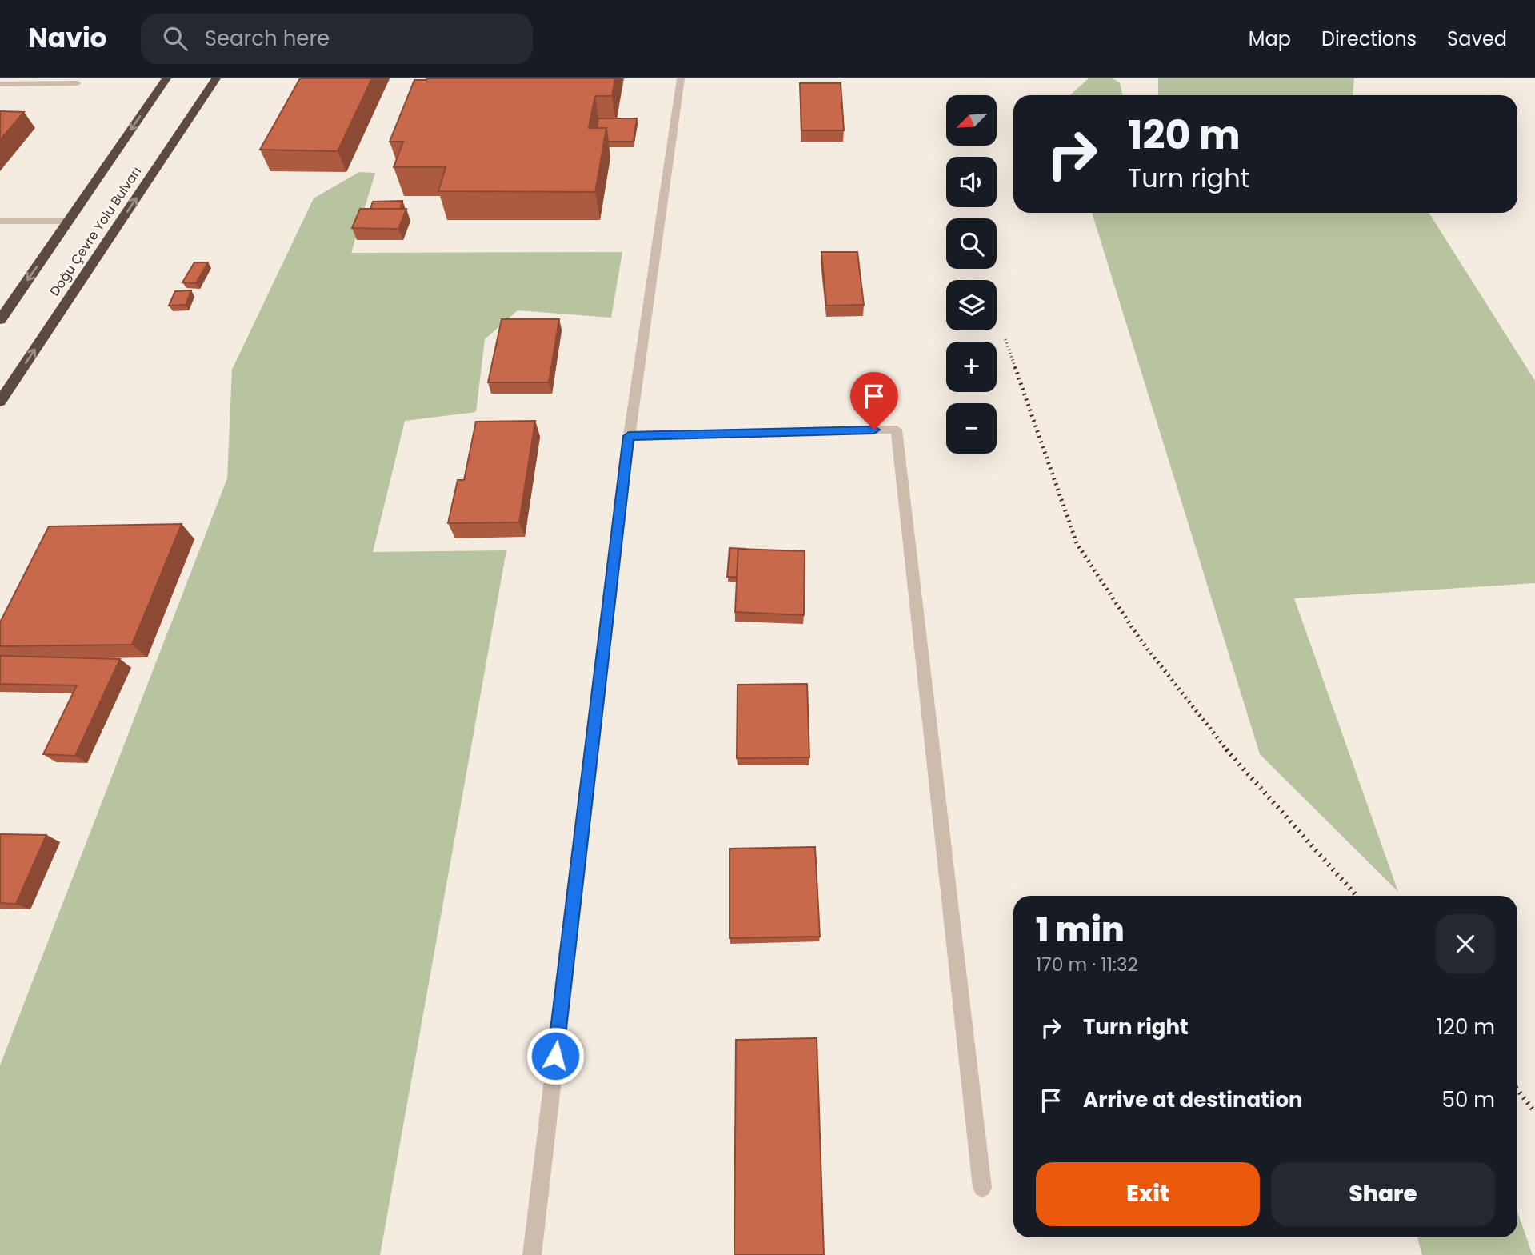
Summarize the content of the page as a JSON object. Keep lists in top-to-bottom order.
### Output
{
  "streets": {
    "highway": ["Doğu Çevre Yolu Bulvarı"]
  },
  "north": "bottom left",
  "page": {
    "header": "Navio",
    "search": "Search here",
    "nav": ["Map", "Directions", "Saved"],
    "map_buttons": ["+", "−"],
    "turn": ["120 m", "Turn right"],
    "heading": ["1 min", "170 m · 11:32"],
    "list": [
      {
        "name": "Turn right",
        "value": "120 m"
      },
      {
        "name": "Arrive at destination",
        "value": "50 m"
      }
    ],
    "buttons": ["Exit", "Share"]
  }
}
